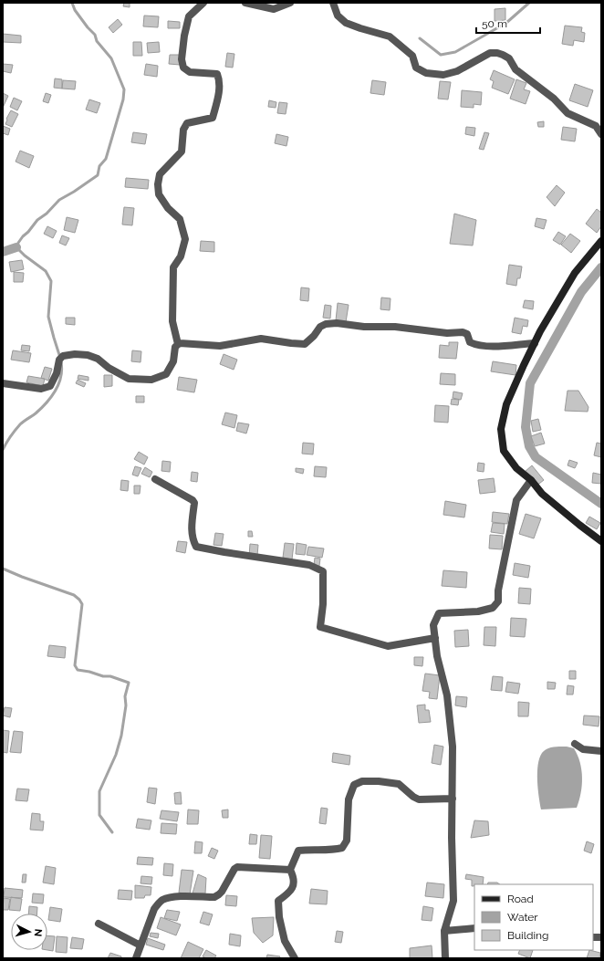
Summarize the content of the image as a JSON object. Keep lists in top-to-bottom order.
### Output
{
  "legend": ["Road", "Water", "Building"],
  "scale_bar": "50 m",
  "north": "right"
}
